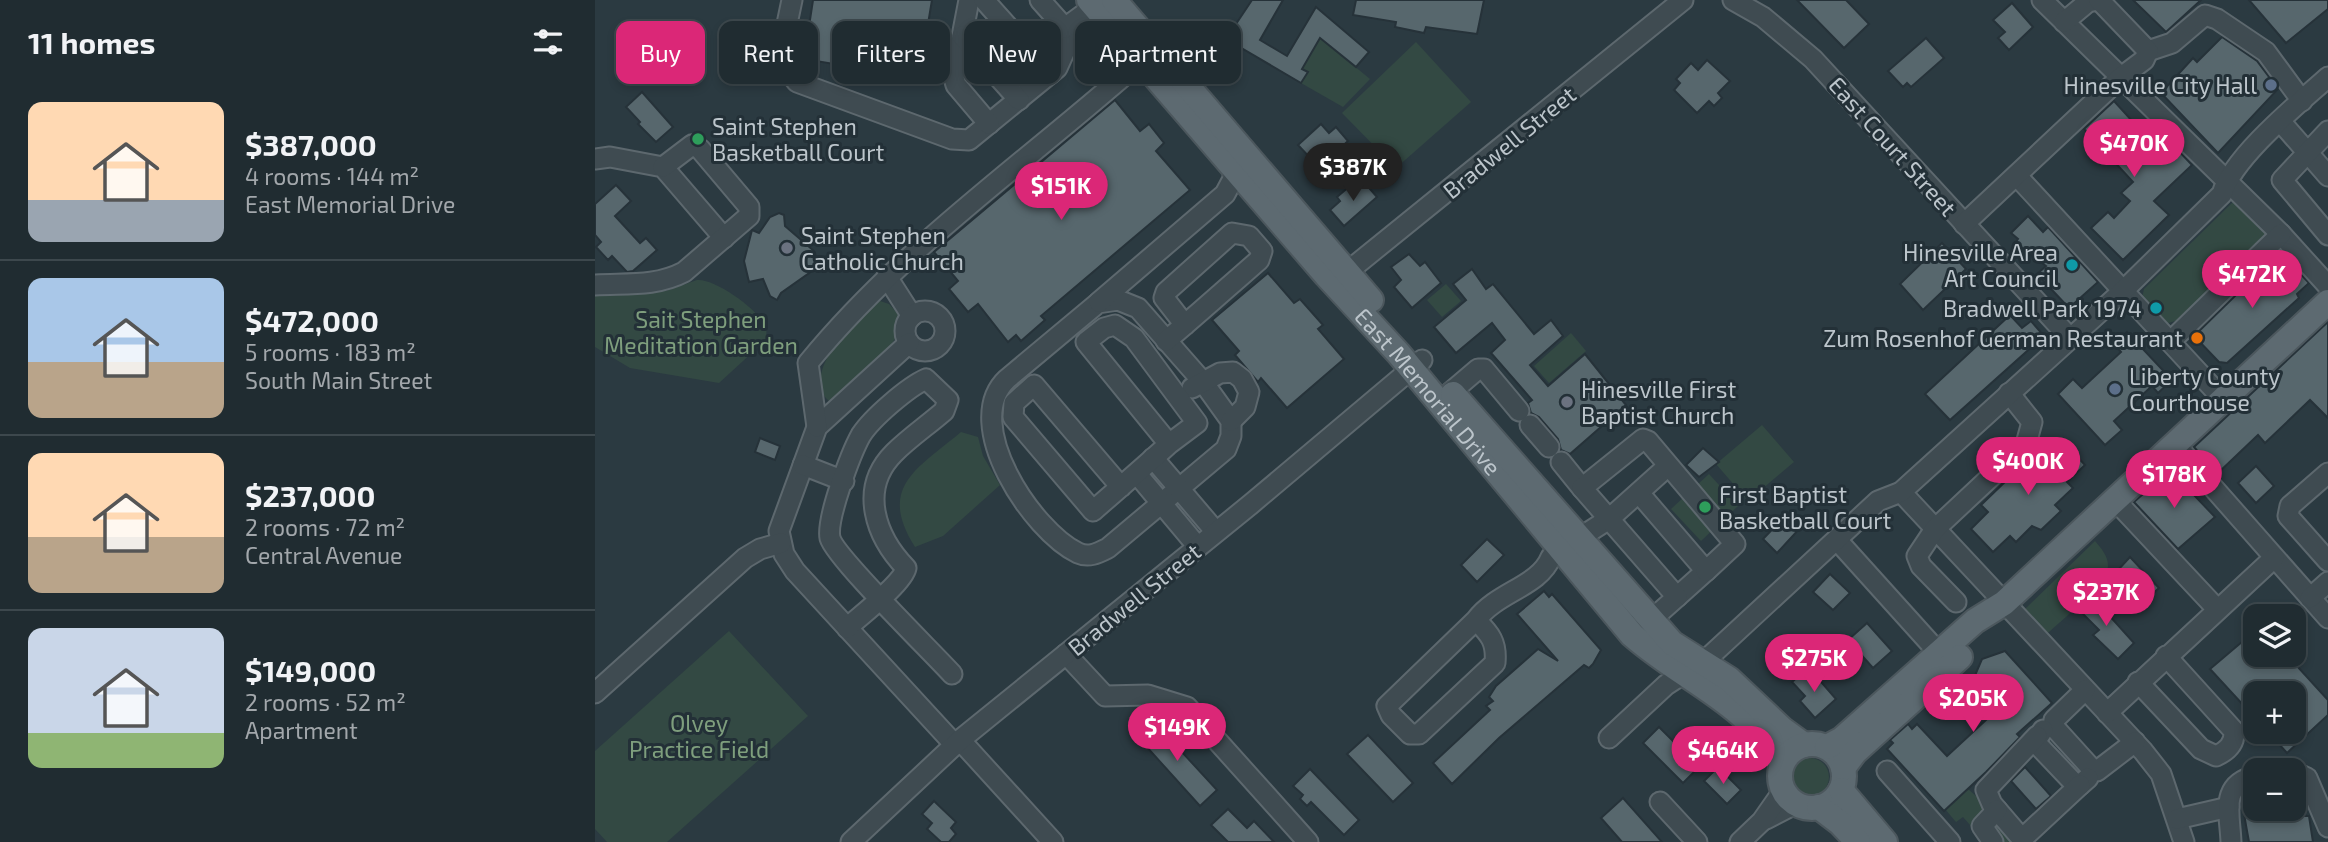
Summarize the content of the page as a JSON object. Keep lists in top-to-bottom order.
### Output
{
  "streets": {
    "main road": ["East Memorial Drive"],
    "street": ["Bradwell Street", "East Court Street"]
  },
  "crossings": [
    ["Bradwell Street", "East Memorial Drive"]
  ],
  "parks": ["Sait Stephen Meditation Garden", "Olvey Practice Field"],
  "places": [
    "Hinesville City Hall",
    "Saint Stephen Basketball Court",
    "Saint Stephen Catholic Church",
    "Hinesville Area Art Council",
    "Bradwell Park 1974",
    "Zum Rosenhof German Restaurant",
    "Liberty County Courthouse",
    "Hinesville First Baptist Church",
    "First Baptist Basketball Court"
  ],
  "page": {
    "heading": "11 homes",
    "chip": [
      "Buy",
      "Rent",
      "Filters",
      "New",
      "Apartment"
    ],
    "list": [
      {
        "name": "$387,000",
        "note": "4 rooms · 144 m² · East Memorial Drive"
      },
      {
        "name": "$472,000",
        "note": "5 rooms · 183 m² · South Main Street"
      },
      {
        "name": "$237,000",
        "note": "2 rooms · 72 m² · Central Avenue"
      },
      {
        "name": "$149,000",
        "note": "2 rooms · 52 m² · Apartment"
      }
    ],
    "price": [
      "$470K",
      "$387K",
      "$151K",
      "$472K",
      "$400K",
      "$178K",
      "$237K",
      "$275K",
      "$205K",
      "$149K",
      "$464K"
    ],
    "map_buttons": ["+", "−"]
  }
}
